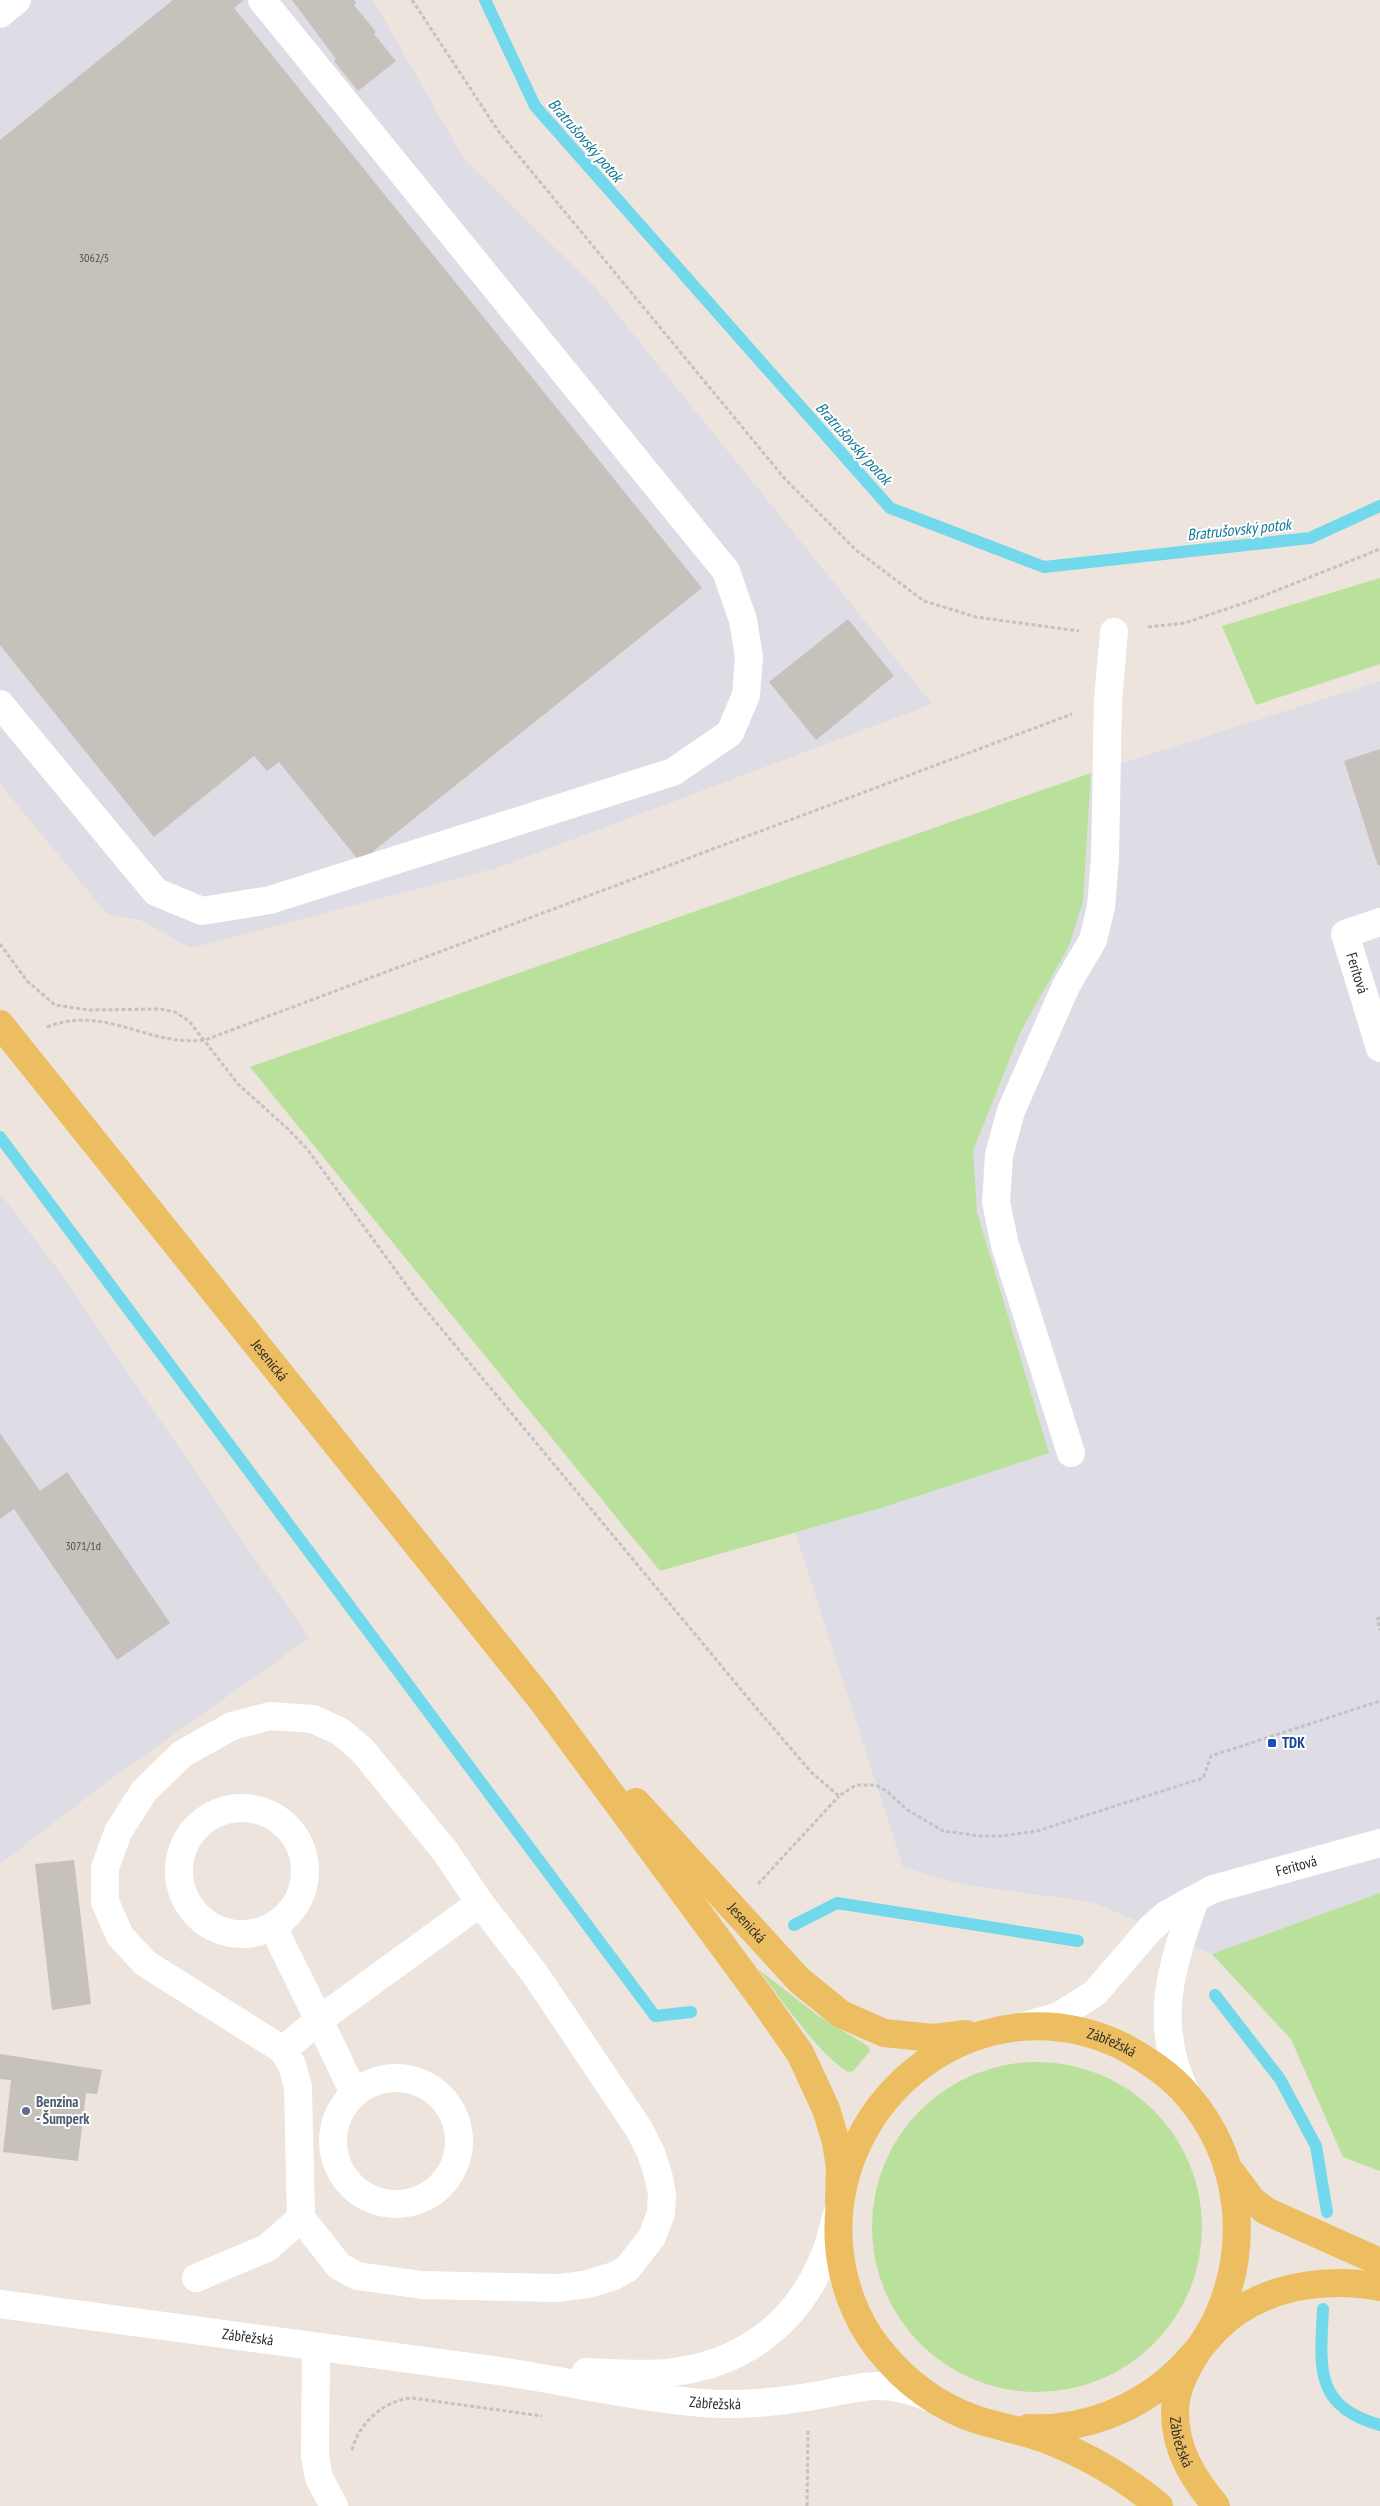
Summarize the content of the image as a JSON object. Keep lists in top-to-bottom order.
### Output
{
  "streets": {
    "main road": ["Jesenická", "Zábřežská"],
    "street": ["Feritová"]
  },
  "crossings": [
    ["Feritová", "Jesenická"],
    ["Feritová", "Zábřežská"],
    ["Jesenická", "Zábřežská"]
  ],
  "water": ["Bratrušovský potok"],
  "places": {
    "transit": ["TDK"],
    "other": ["Benzina - Šumperk"]
  },
  "house_numbers": ["3062/5", "3071/1d"]
}
